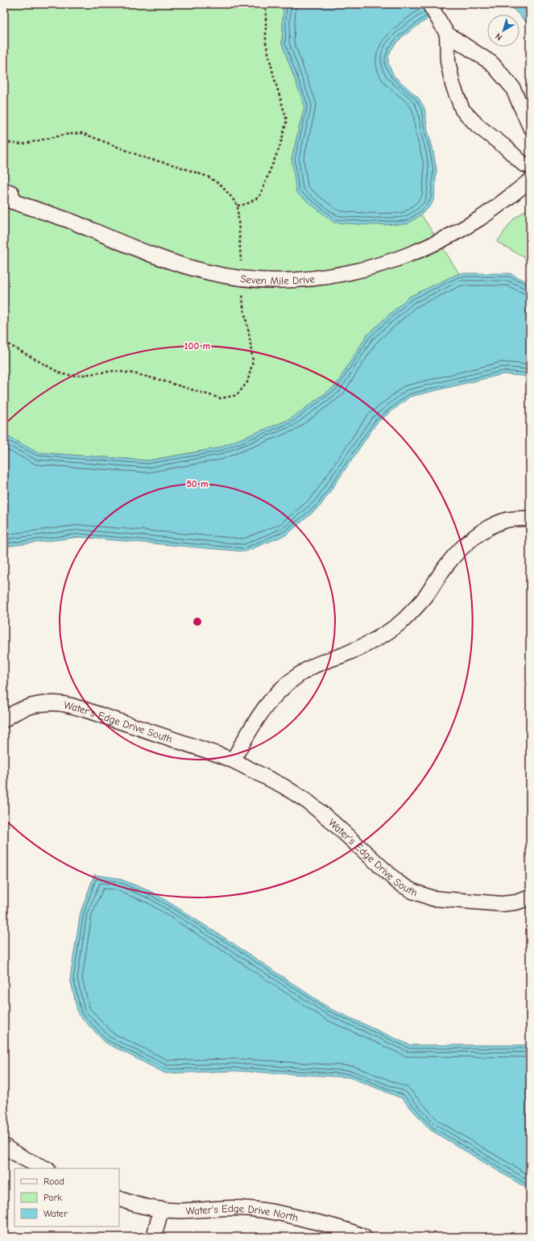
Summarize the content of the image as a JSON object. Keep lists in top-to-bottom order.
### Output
{
  "streets": {
    "street": ["Seven Mile Drive", "Water's Edge Drive South", "Water's Edge Drive North"]
  },
  "legend": ["Road", "Park", "Water"],
  "north": "bottom left",
  "rings": ["100 m", "50 m"]
}
